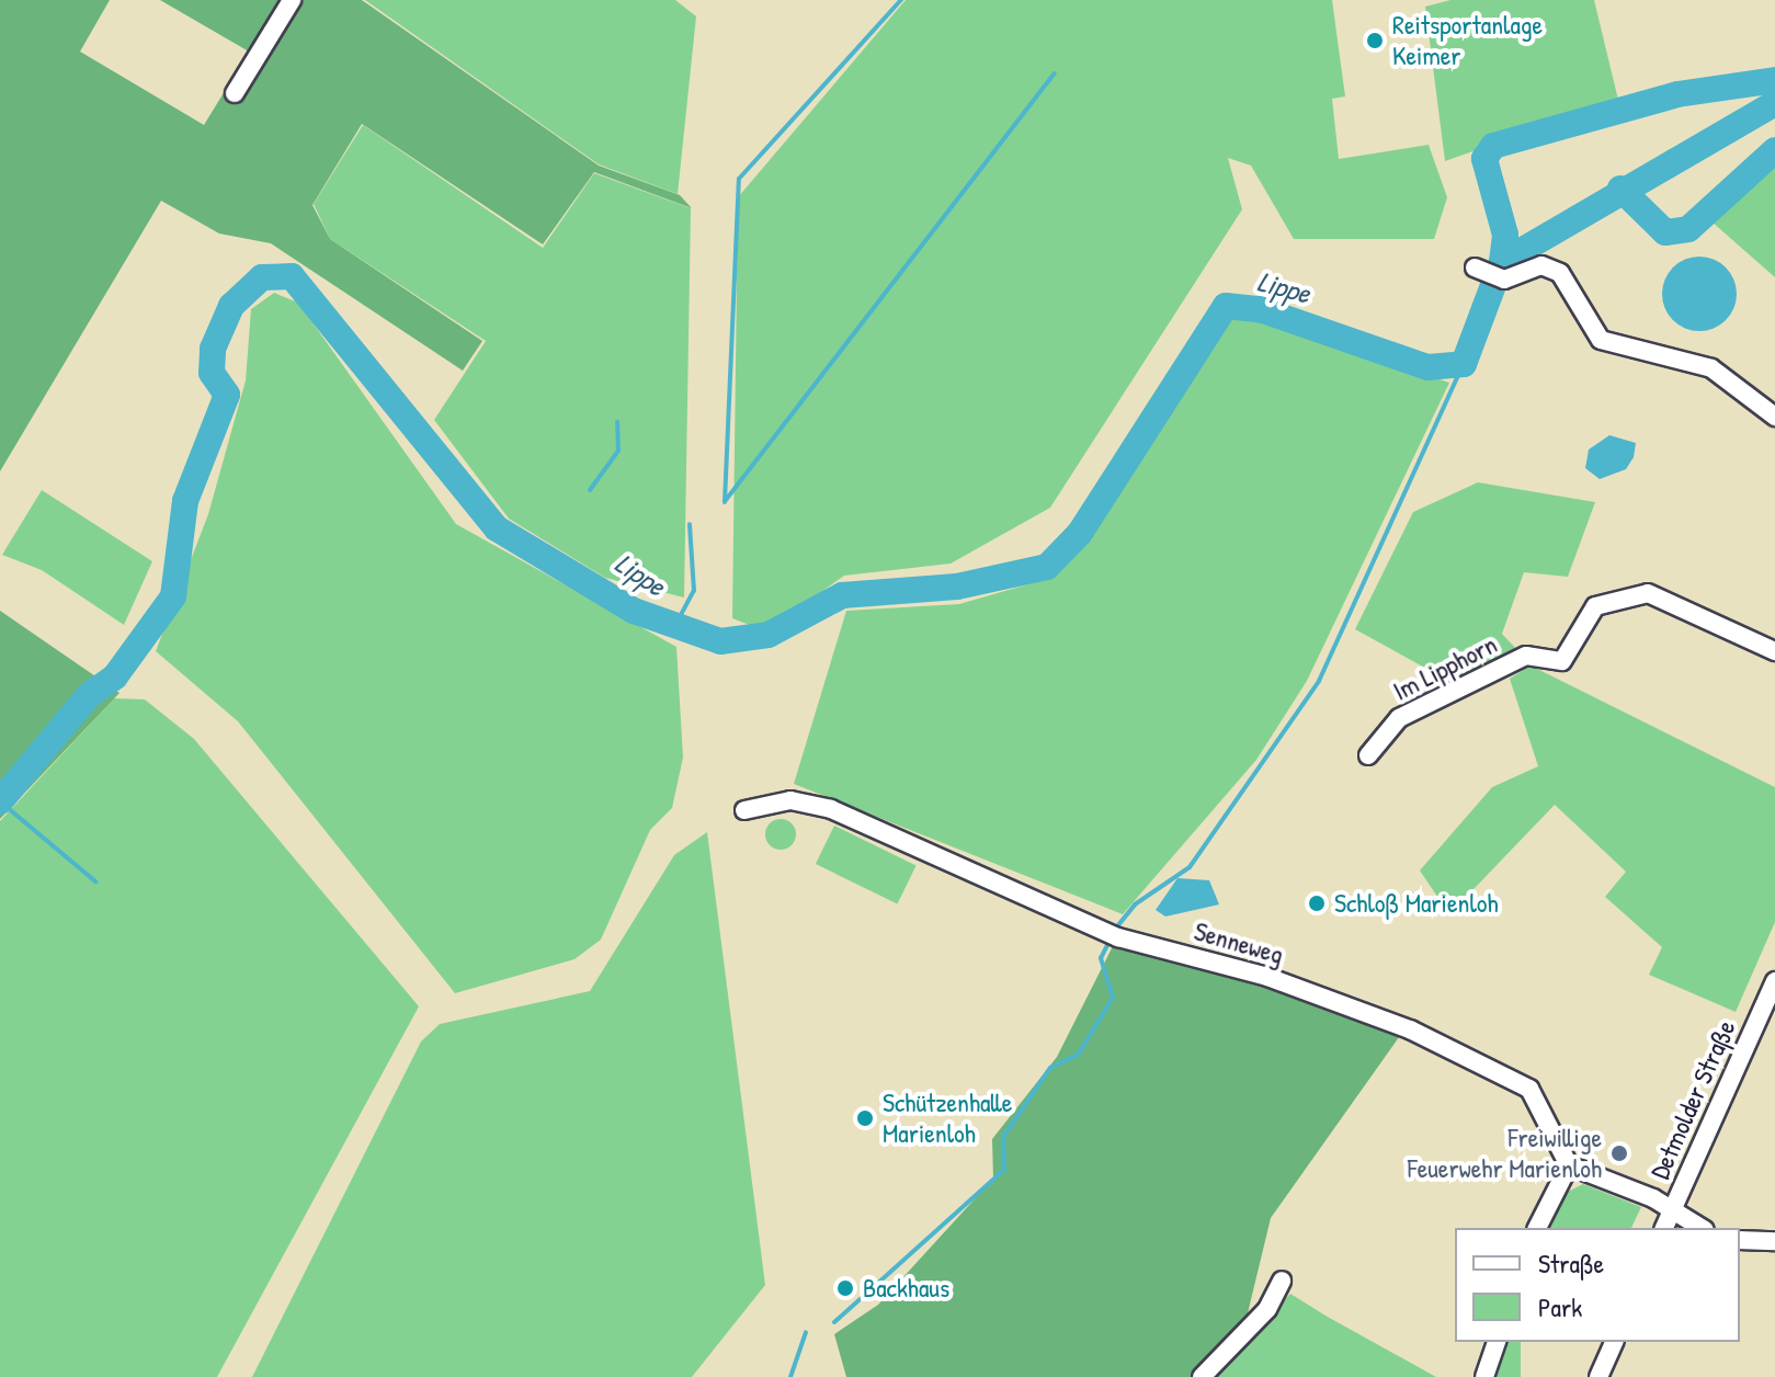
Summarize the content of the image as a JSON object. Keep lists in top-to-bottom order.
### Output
{
  "streets": {
    "street": ["Im Lipphorn", "Senneweg", "Detmolder Straße"]
  },
  "water": ["Lippe"],
  "places": [
    "Reitsportanlage Keimer",
    "Schloß Marienloh",
    "Schützenhalle Marienloh",
    "Freiwillige Feuerwehr Marienloh",
    "Backhaus"
  ],
  "legend": ["Straße", "Park"]
}
